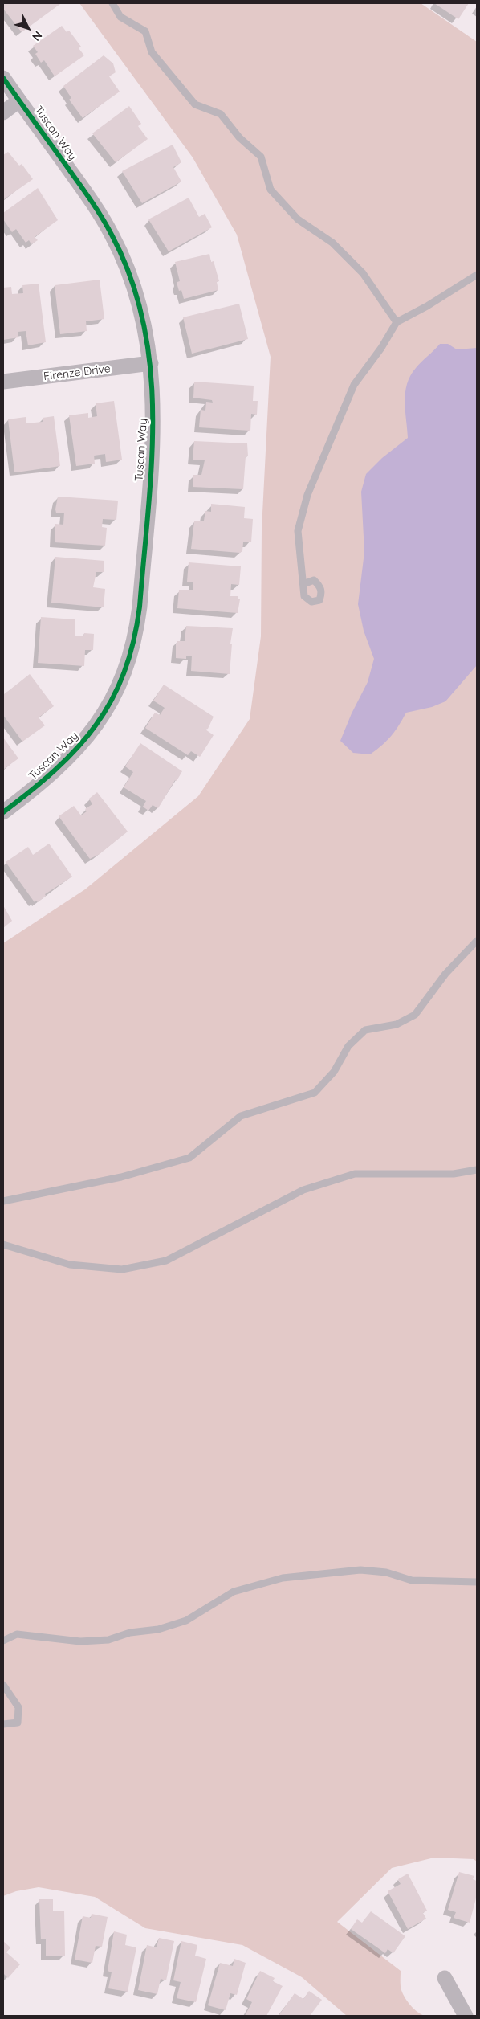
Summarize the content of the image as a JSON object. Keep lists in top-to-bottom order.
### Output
{
  "streets": {
    "street": ["Tuscan Way", "Firenze Drive"]
  },
  "crossings": [
    ["Tuscan Way", "Firenze Drive"]
  ],
  "north": "bottom right"
}
